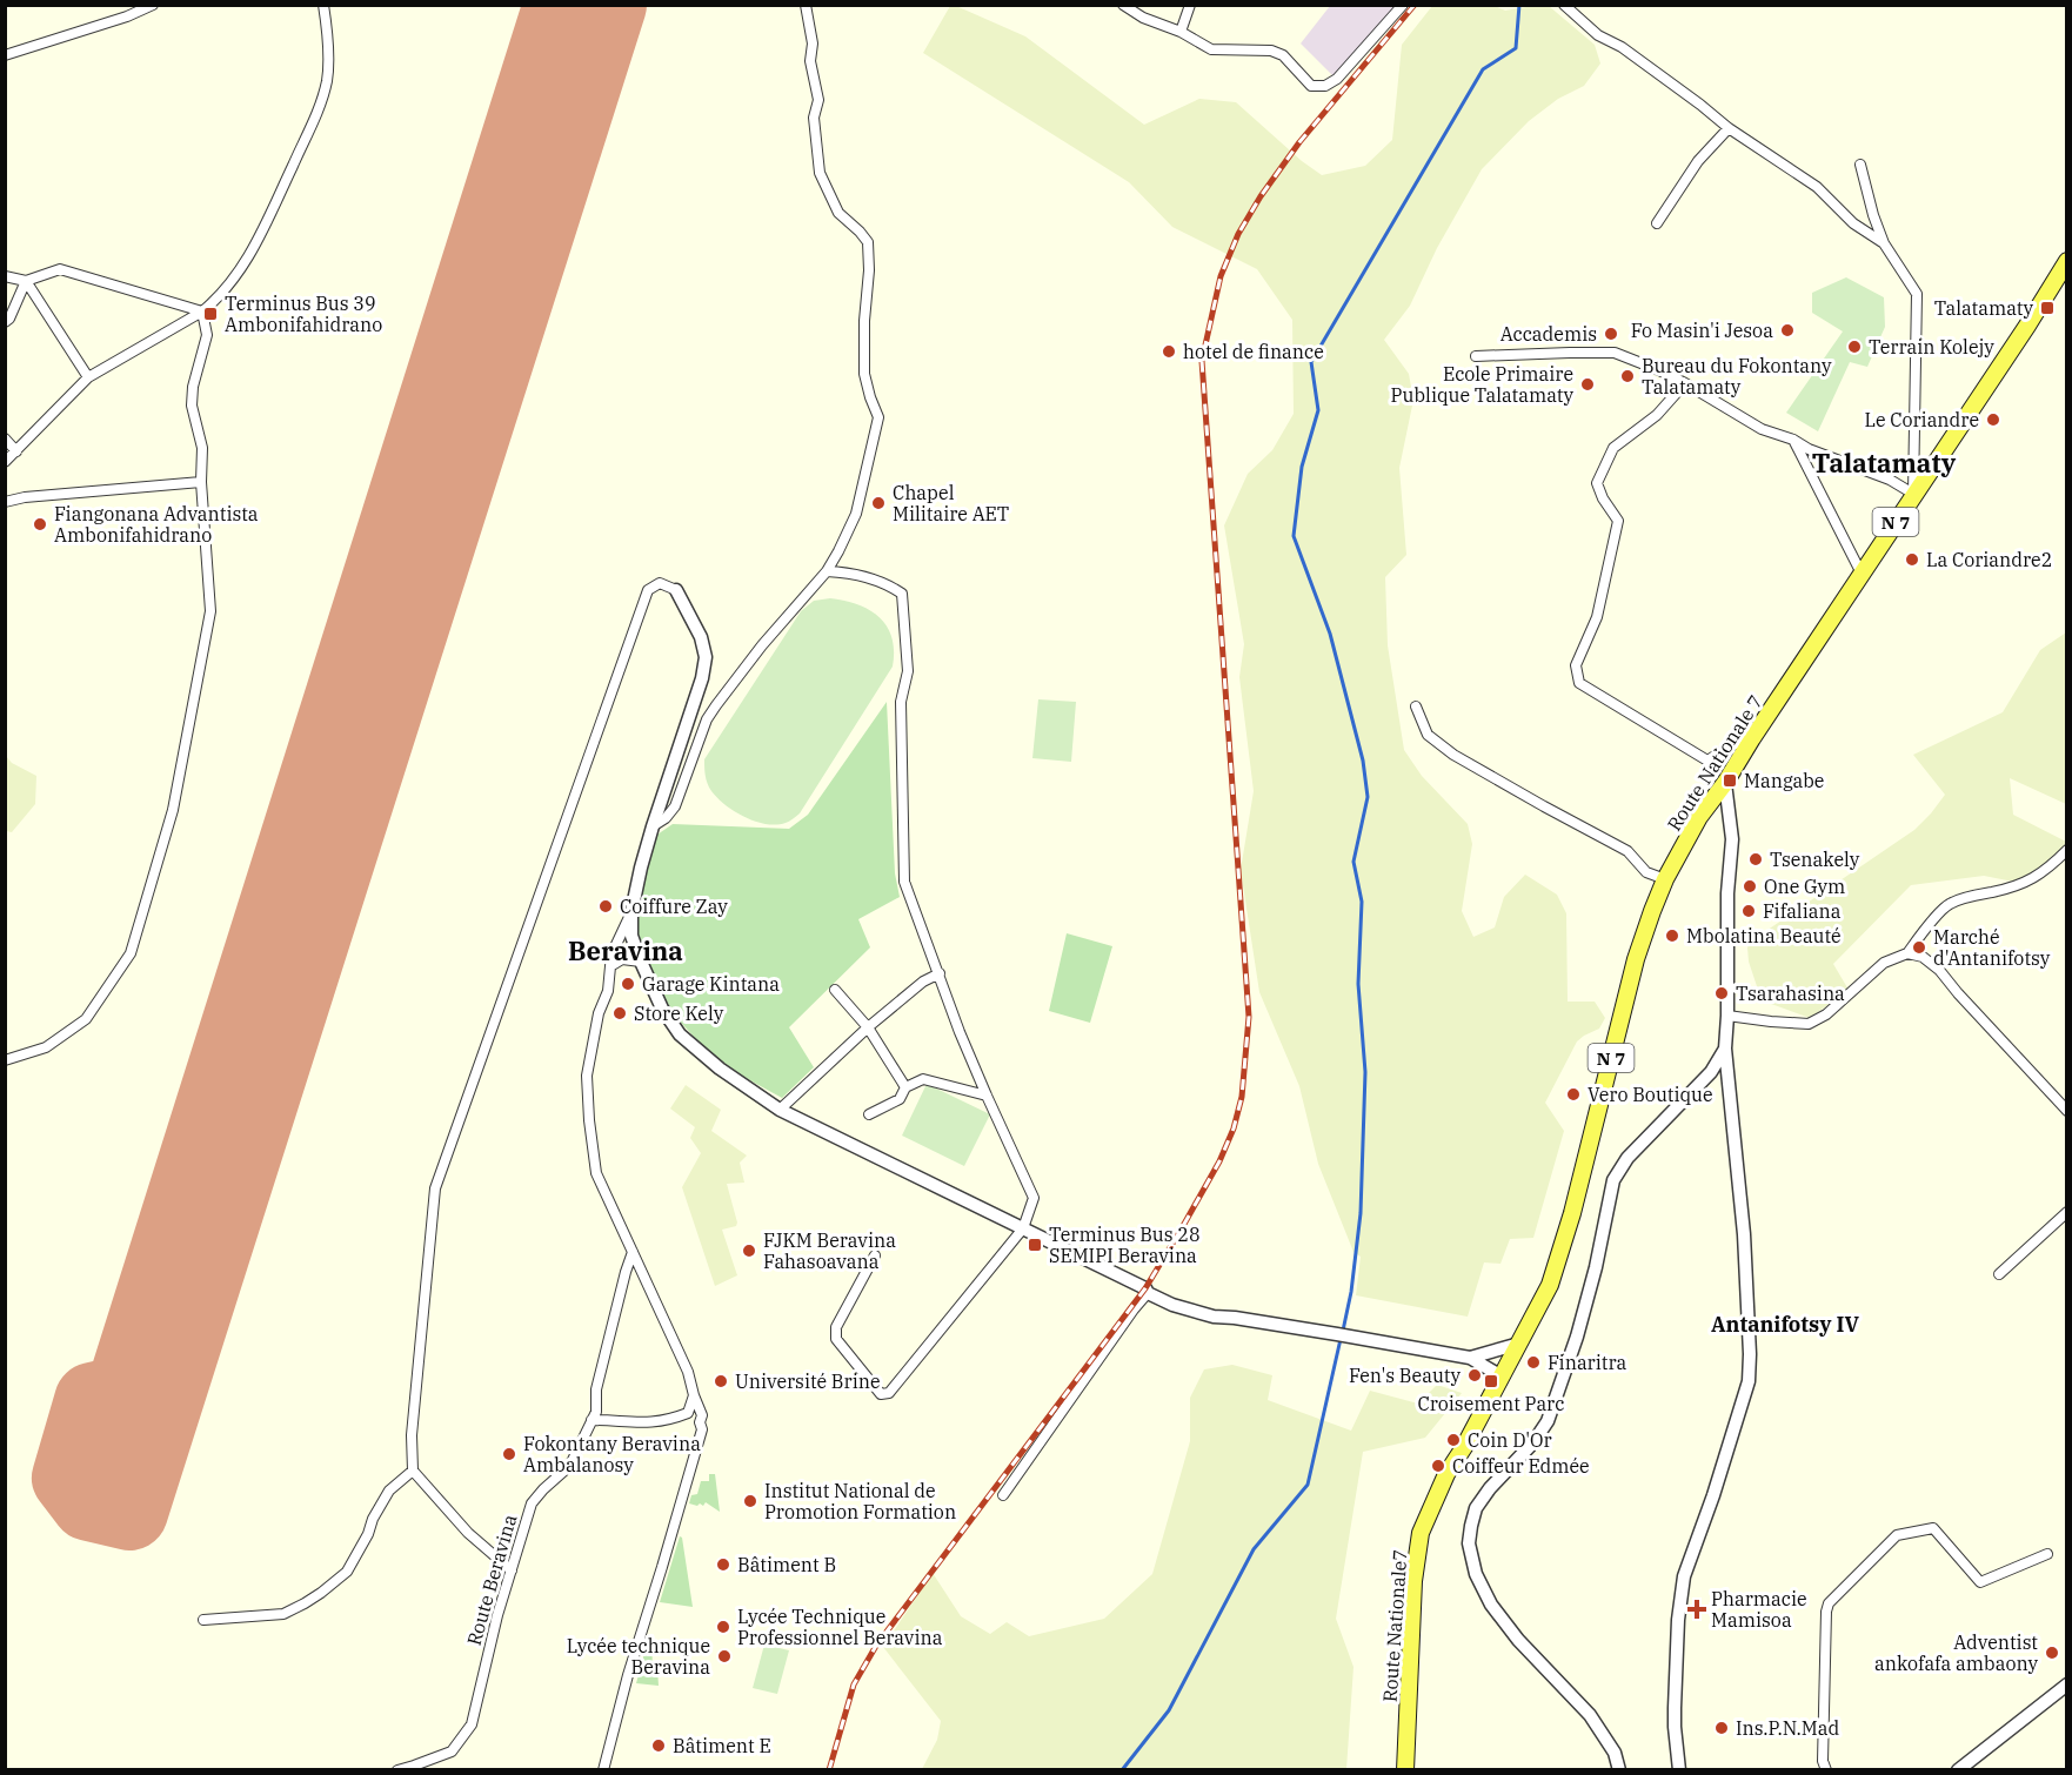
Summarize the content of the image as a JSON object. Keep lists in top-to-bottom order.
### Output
{
  "streets": {
    "main road": ["N 7", "Route Nationale 7", "Route Nationale7"],
    "street": ["Route Beravina"]
  },
  "crossings": [
    ["N 7", "Route Nationale 7"],
    ["N 7", "Route Nationale7"]
  ],
  "districts": ["Talatamaty", "Beravina", "Antanifotsy IV"],
  "places": {
    "transit": [
      "Talatamaty",
      "Terminus Bus 39 Ambonifahidrano",
      "Mangabe",
      "Terminus Bus 28 SEMIPI Beravina",
      "Croisement Parc"
    ],
    "other": [
      "Fo Masin'i Jesoa",
      "Accademis",
      "Terrain Kolejy",
      "hotel de finance",
      "Bureau du Fokontany Talatamaty",
      "Ecole Primaire Publique Talatamaty",
      "Le Coriandre",
      "Chapel Militaire AET",
      "Fiangonana Advantista Ambonifahidrano",
      "La Coriandre2",
      "Tsenakely",
      "One Gym",
      "Coiffure Zay",
      "Fifaliana",
      "Mbolatina Beauté",
      "Marché d'Antanifotsy",
      "Garage Kintana",
      "Tsarahasina",
      "Store Kely",
      "Vero Boutique",
      "FJKM Beravina Fahasoavana",
      "Finaritra",
      "Fen's Beauty",
      "Université Brine",
      "Coin D'Or",
      "Fokontany Beravina Ambalanosy",
      "Coiffeur Edmée",
      "Institut National de Promotion Formation",
      "Bâtiment B",
      "Lycée Technique Professionnel Beravina",
      "Adventist ankofafa ambaony",
      "Lycée technique Beravina",
      "Ins.P.N.Mad",
      "Bâtiment E"
    ],
    "health": ["Pharmacie Mamisoa"]
  }
}
